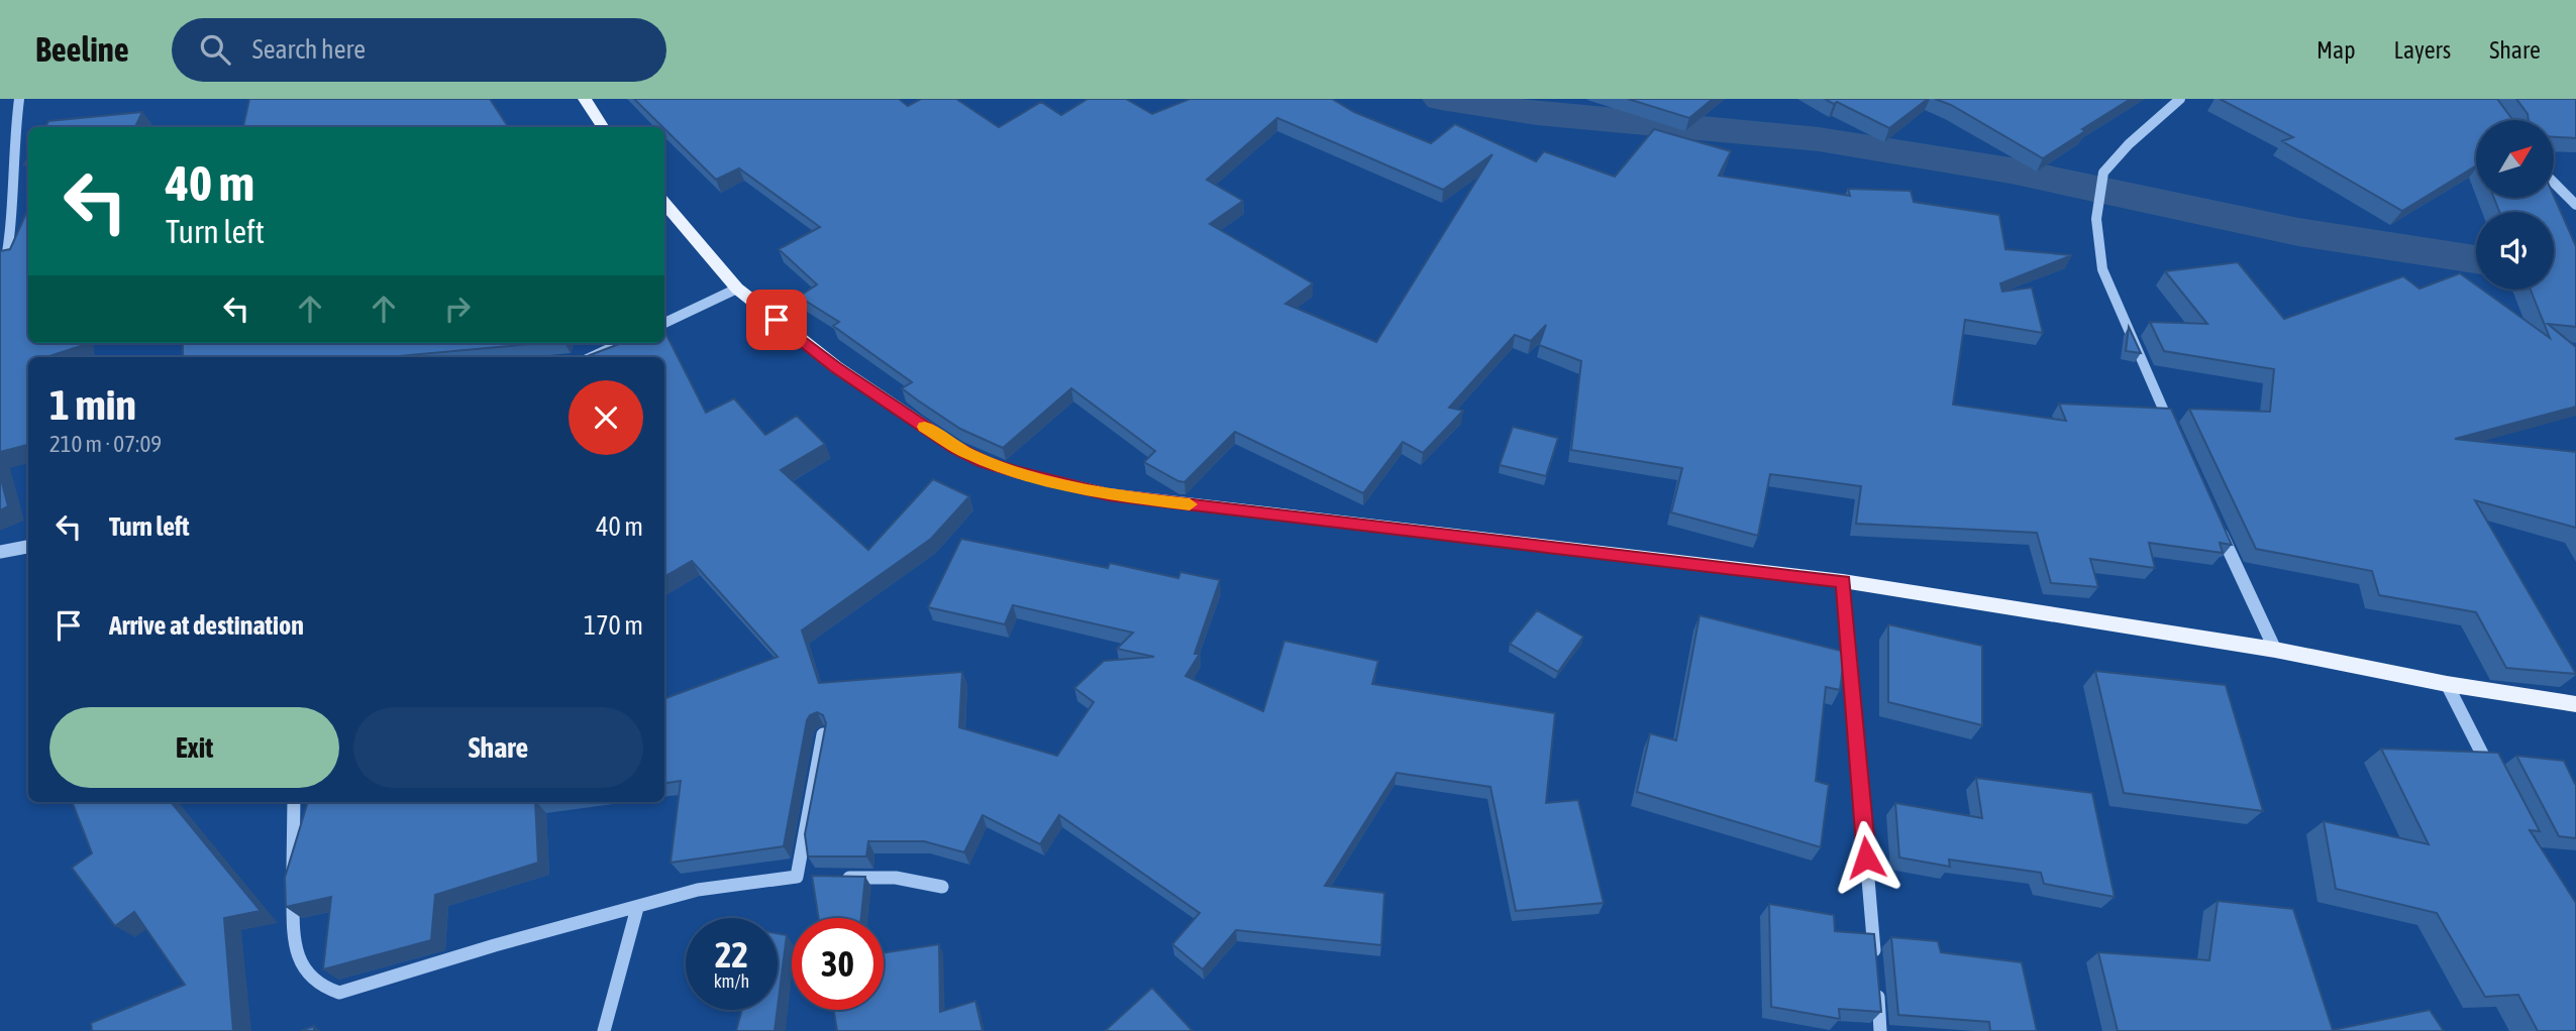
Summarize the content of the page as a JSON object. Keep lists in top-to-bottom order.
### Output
{
  "north": "top right",
  "page": {
    "header": "Beeline",
    "search": "Search here",
    "nav": ["Map", "Layers", "Share"],
    "turn": ["40 m", "Turn left"],
    "heading": ["1 min", "210 m · 07:09"],
    "list": [
      {
        "name": "Turn left",
        "value": "40 m"
      },
      {
        "name": "Arrive at destination",
        "value": "170 m"
      }
    ],
    "buttons": ["Exit", "Share"],
    "speed": "22 km/h",
    "limit": "30"
  }
}
